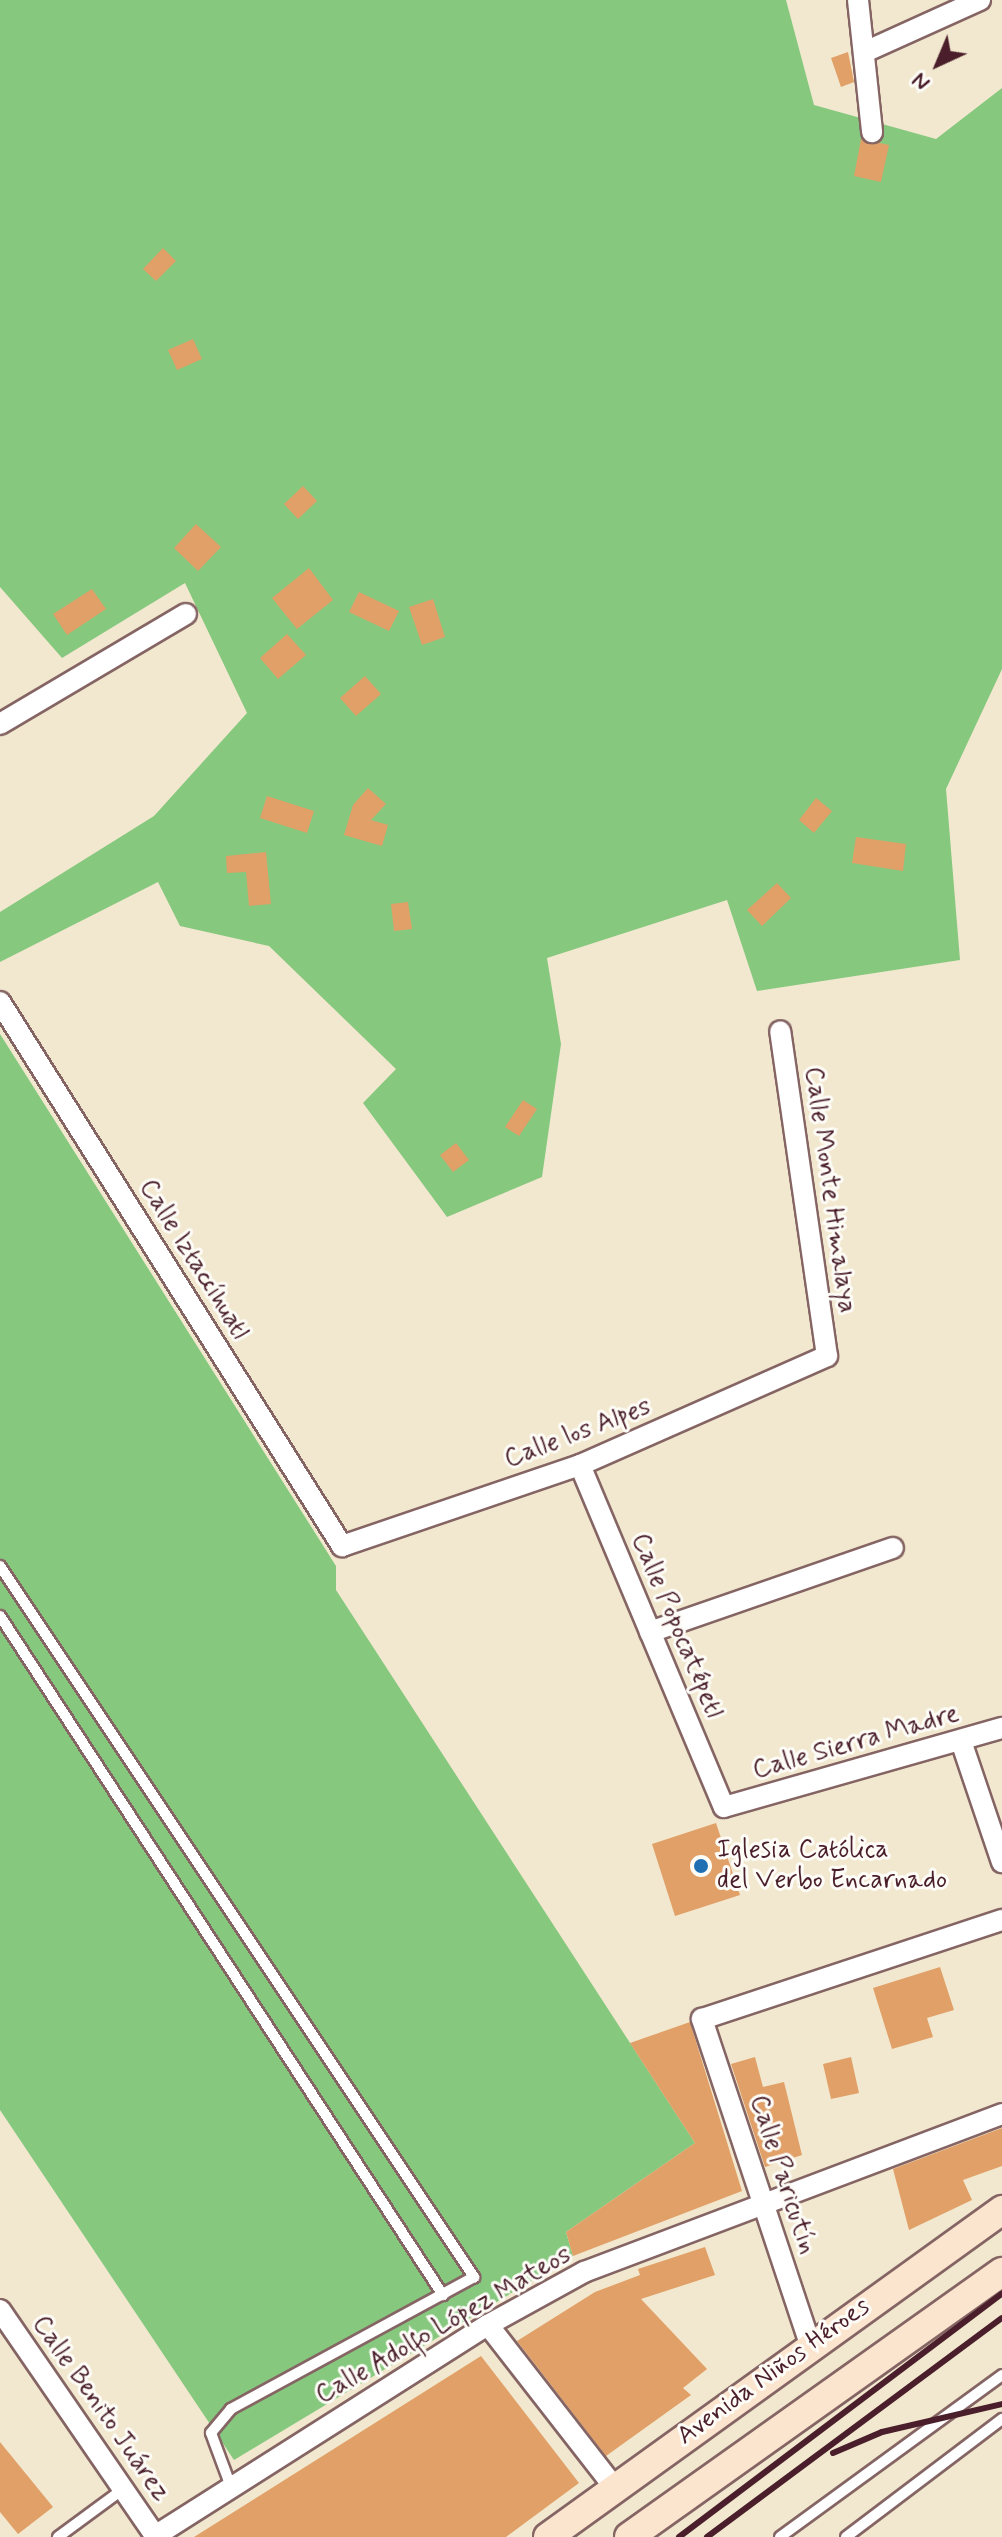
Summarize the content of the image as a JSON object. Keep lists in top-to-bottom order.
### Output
{
  "streets": {
    "main road": ["Avenida Niños Héroes"],
    "street": [
      "Calle Monte Himalaya",
      "Calle Iztaccíhuatl",
      "Calle los Alpes",
      "Calle Popocatépetl",
      "Calle Sierra Madre",
      "Calle Paricutín",
      "Calle Adolfo López Mateos",
      "Calle Benito Juárez"
    ]
  },
  "crossings": [
    ["Calle Monte Himalaya", "Calle los Alpes"],
    ["Calle Iztaccíhuatl", "Calle los Alpes"],
    ["Calle los Alpes", "Calle Popocatépetl"],
    ["Calle Popocatépetl", "Calle Sierra Madre"],
    ["Calle Paricutín", "Calle Adolfo López Mateos"],
    ["Calle Paricutín", "Avenida Niños Héroes"],
    ["Calle Adolfo López Mateos", "Calle Benito Juárez"]
  ],
  "places": ["Iglesia Católica del Verbo Encarnado"],
  "north": "bottom left"
}
